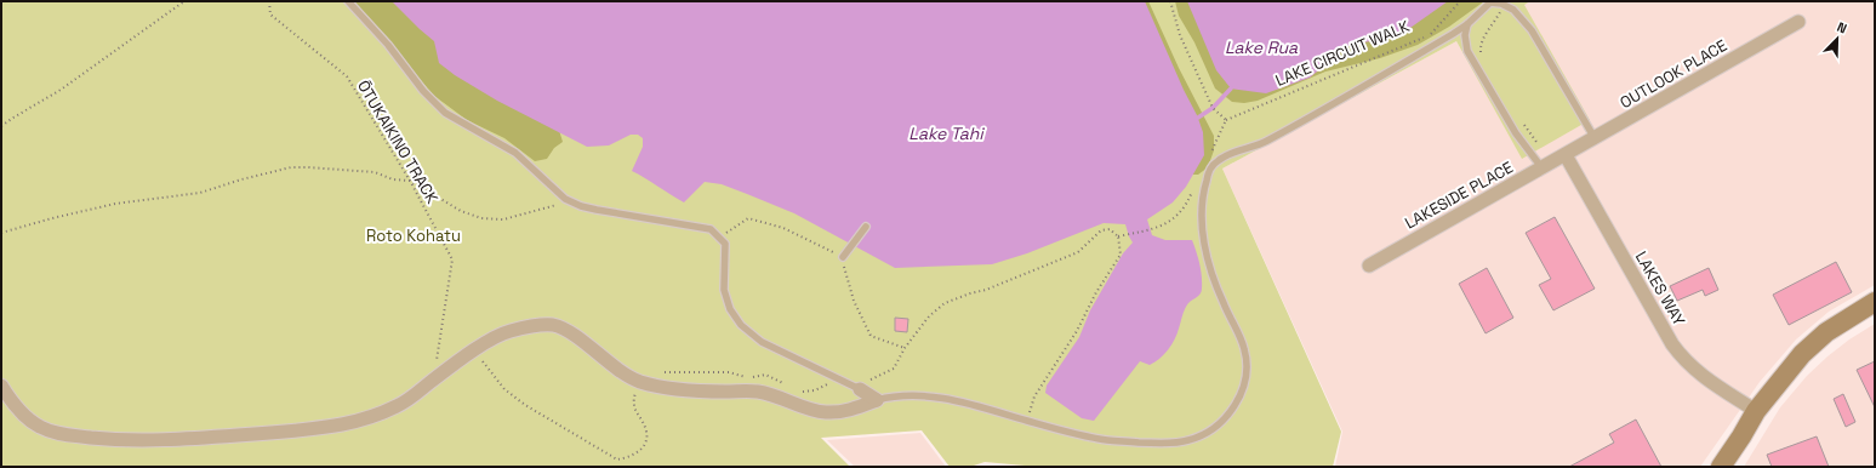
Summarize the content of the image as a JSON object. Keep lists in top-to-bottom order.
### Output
{
  "streets": {
    "street": ["OUTLOOK PLACE", "LAKESIDE PLACE", "LAKES WAY"],
    "path": ["LAKE CIRCUIT WALK", "ŌTUKAIKINO TRACK"]
  },
  "crossings": [
    ["OUTLOOK PLACE", "LAKESIDE PLACE"],
    ["OUTLOOK PLACE", "LAKES WAY"],
    ["LAKESIDE PLACE", "LAKES WAY"]
  ],
  "water": ["Lake Rua", "Lake Tahi"],
  "parks": ["Roto Kohatu"],
  "north": "top right"
}
